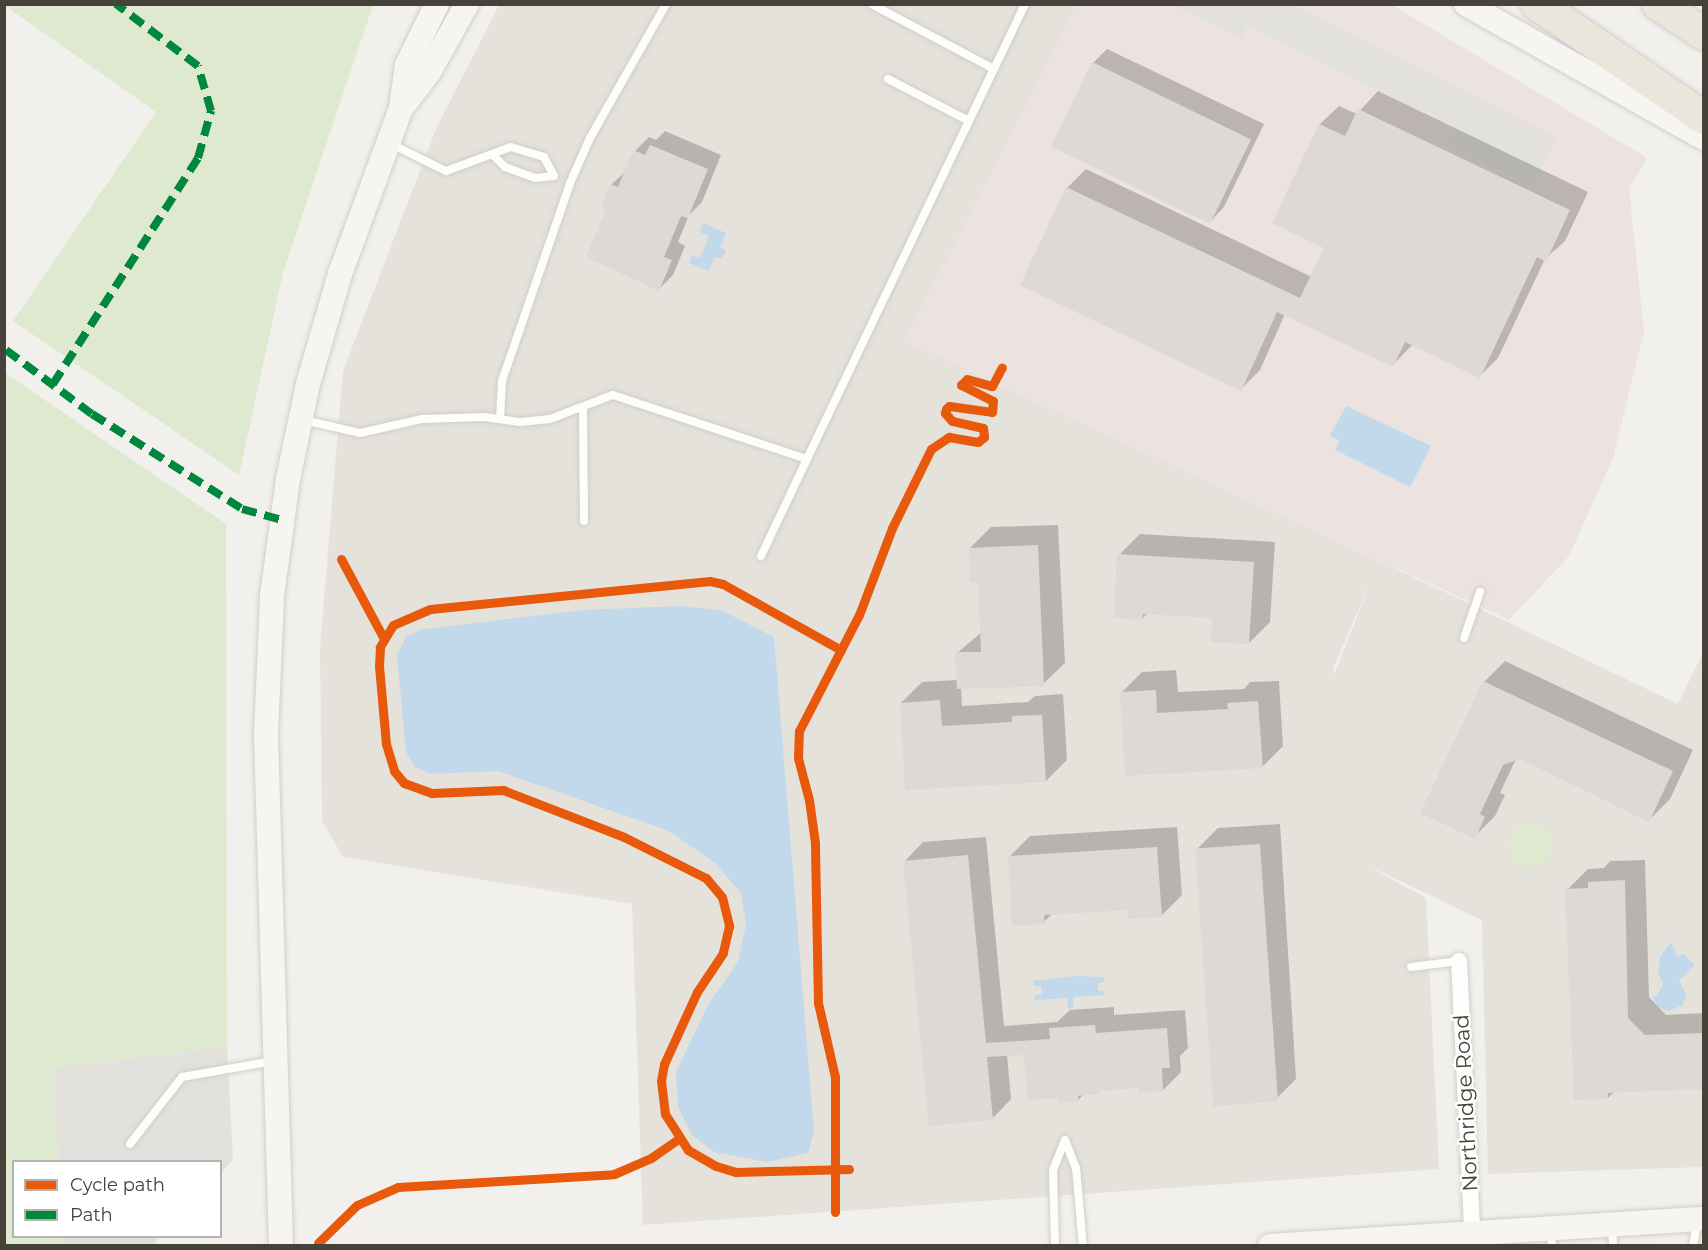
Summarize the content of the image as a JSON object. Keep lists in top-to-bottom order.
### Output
{
  "streets": {
    "street": ["Northridge Road"]
  },
  "legend": ["Cycle path", "Path"]
}
